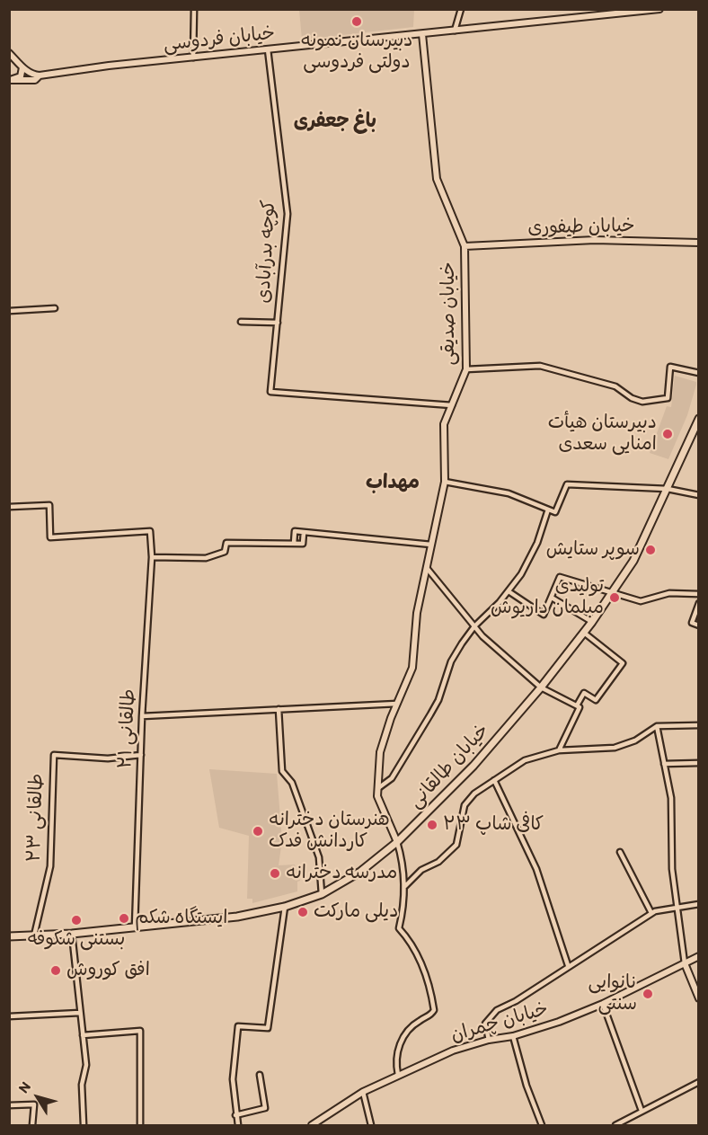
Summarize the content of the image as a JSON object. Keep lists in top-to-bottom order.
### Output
{
  "streets": {
    "main road": ["خیابان طالقانی"],
    "street": [
      "خیابان فردوسی",
      "خیابان طیفوری",
      "کوچه بدرآبادی",
      "خیابان صدیقی",
      "طالقانی ۲۱",
      "طالقانی ۲۳",
      "خیابان چمران"
    ]
  },
  "crossings": [
    ["خیابان فردوسی", "کوچه بدرآبادی"],
    ["خیابان فردوسی", "خیابان صدیقی"],
    ["خیابان طیفوری", "خیابان صدیقی"],
    ["کوچه بدرآبادی", "خیابان صدیقی"],
    ["خیابان صدیقی", "خیابان طالقانی"],
    ["طالقانی ۲۱", "خیابان طالقانی"],
    ["طالقانی ۲۱", "طالقانی ۲۳"],
    ["خیابان طالقانی", "طالقانی ۲۳"]
  ],
  "districts": ["باغ جعفری", "مهداب"],
  "places": [
    "دبیرستان نمونه دولتی فردوسی",
    "دبیرستان هیأت امنایی سعدی",
    "سوپر ستایش",
    "تولیدی مبلمان داریوش",
    "کافی شاپ ۲۳",
    "هنرستان دخترانه کاردانش فدک",
    "مدرسه دخترانه",
    "دیلی مارکت",
    "ایستگاه شکم",
    "بستنی شکوفه",
    "افق کوروش",
    "نانوایی سنتی"
  ],
  "north": "top left"
}
